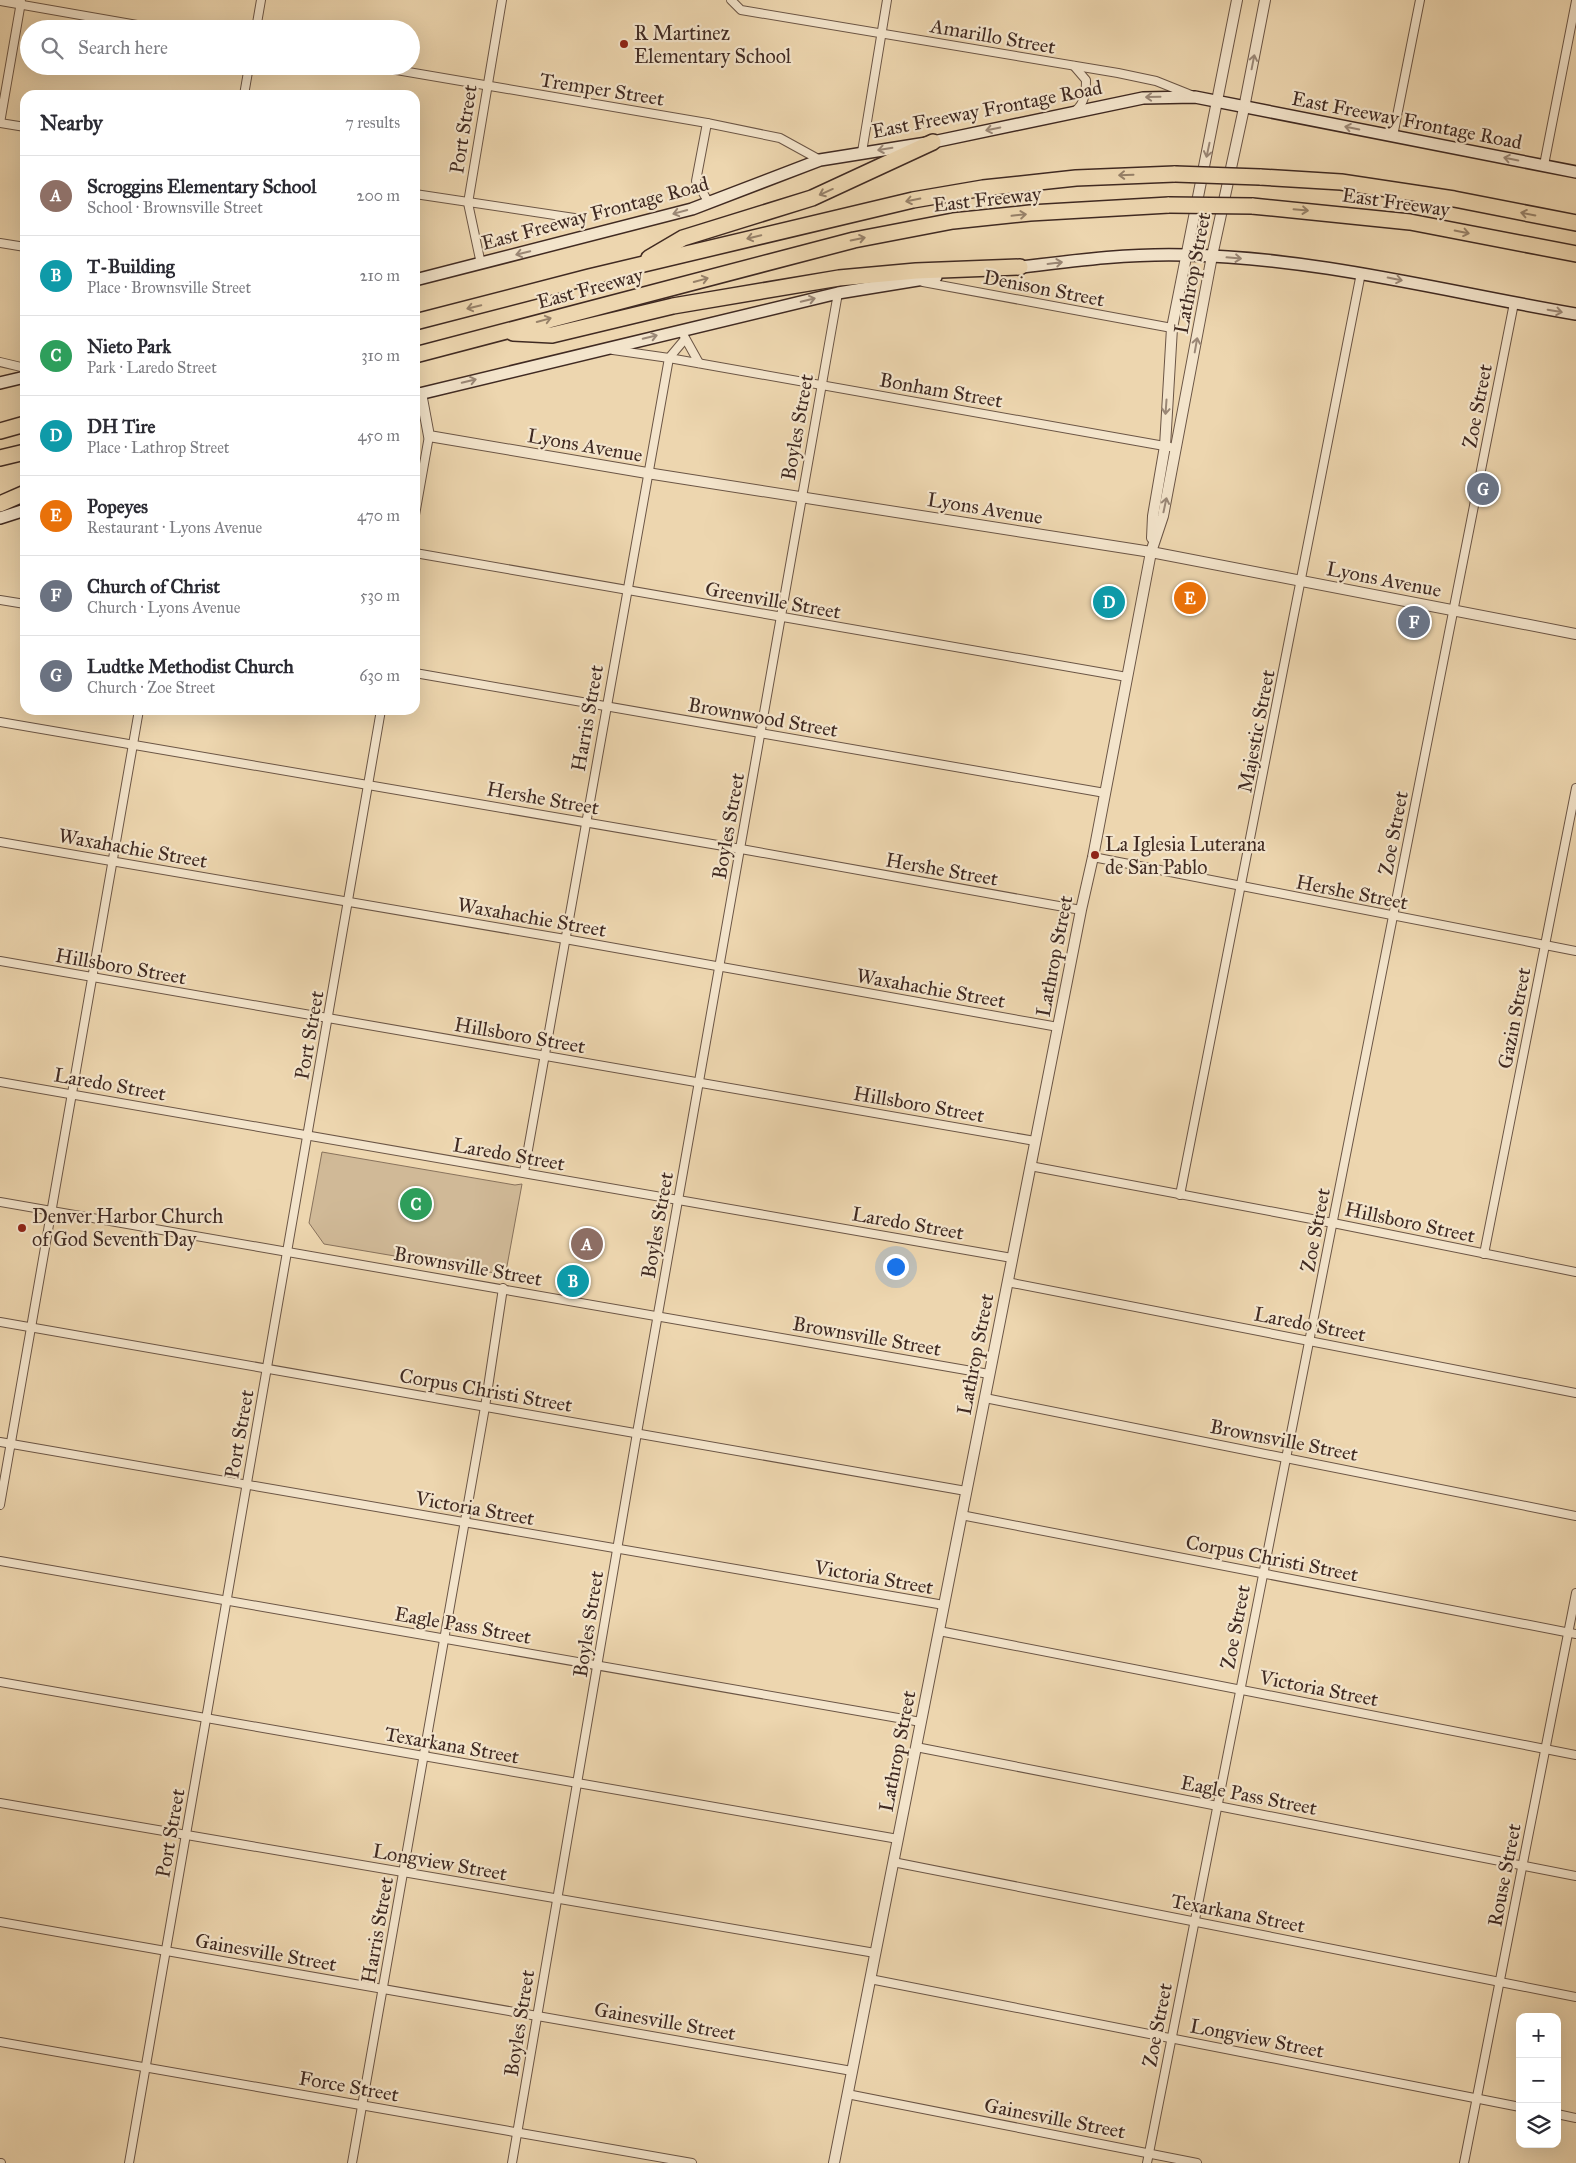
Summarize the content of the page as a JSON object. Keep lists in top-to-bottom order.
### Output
{
  "streets": {
    "highway": ["East Freeway"],
    "main road": ["East Freeway Frontage Road"],
    "street": [
      "Amarillo Street",
      "Tremper Street",
      "Port Street",
      "Lathrop Street",
      "Denison Street",
      "Bonham Street",
      "Zoe Street",
      "Boyles Street",
      "Lyons Avenue",
      "Greenville Street",
      "Brownwood Street",
      "Harris Street",
      "Majestic Street",
      "Hershe Street",
      "Waxahachie Street",
      "Hillsboro Street",
      "Gazin Street",
      "Laredo Street",
      "Brownsville Street",
      "Corpus Christi Street",
      "Victoria Street",
      "Eagle Pass Street",
      "Texarkana Street",
      "Longview Street",
      "Rouse Street",
      "Gainesville Street",
      "Force Street"
    ]
  },
  "crossings": [
    ["Amarillo Street", "East Freeway Frontage Road"],
    ["Tremper Street", "East Freeway Frontage Road"],
    ["Tremper Street", "Port Street"],
    ["East Freeway Frontage Road", "Port Street"],
    ["East Freeway Frontage Road", "Lathrop Street"],
    ["Port Street", "Hershe Street"],
    ["Port Street", "Waxahachie Street"],
    ["Port Street", "Hillsboro Street"],
    ["Port Street", "Laredo Street"],
    ["Port Street", "Brownsville Street"],
    ["Port Street", "Corpus Christi Street"],
    ["Port Street", "Victoria Street"],
    ["Port Street", "Eagle Pass Street"],
    ["Port Street", "Texarkana Street"],
    ["Port Street", "Longview Street"],
    ["Port Street", "Gainesville Street"],
    ["Port Street", "Force Street"],
    ["Lathrop Street", "Denison Street"],
    ["Lathrop Street", "Bonham Street"],
    ["Lathrop Street", "Lyons Avenue"],
    ["Lathrop Street", "Greenville Street"],
    ["Lathrop Street", "Brownwood Street"],
    ["Lathrop Street", "Hershe Street"],
    ["Lathrop Street", "Waxahachie Street"],
    ["Lathrop Street", "Hillsboro Street"],
    ["Lathrop Street", "Laredo Street"],
    ["Lathrop Street", "Brownsville Street"],
    ["Lathrop Street", "Corpus Christi Street"],
    ["Lathrop Street", "Victoria Street"],
    ["Lathrop Street", "Eagle Pass Street"],
    ["Lathrop Street", "Texarkana Street"],
    ["Lathrop Street", "Longview Street"],
    ["Lathrop Street", "Gainesville Street"],
    ["Bonham Street", "Boyles Street"],
    ["Bonham Street", "Harris Street"],
    ["Zoe Street", "Lyons Avenue"],
    ["Zoe Street", "Hershe Street"],
    ["Zoe Street", "Hillsboro Street"],
    ["Zoe Street", "Laredo Street"],
    ["Zoe Street", "Brownsville Street"],
    ["Zoe Street", "Corpus Christi Street"],
    ["Zoe Street", "Victoria Street"],
    ["Zoe Street", "Eagle Pass Street"],
    ["Zoe Street", "Texarkana Street"],
    ["Zoe Street", "Longview Street"],
    ["Zoe Street", "Gainesville Street"],
    ["Boyles Street", "Lyons Avenue"],
    ["Boyles Street", "Greenville Street"],
    ["Boyles Street", "Brownwood Street"],
    ["Boyles Street", "Hershe Street"],
    ["Boyles Street", "Waxahachie Street"],
    ["Boyles Street", "Hillsboro Street"],
    ["Boyles Street", "Laredo Street"],
    ["Boyles Street", "Brownsville Street"],
    ["Boyles Street", "Corpus Christi Street"],
    ["Boyles Street", "Victoria Street"],
    ["Boyles Street", "Eagle Pass Street"],
    ["Boyles Street", "Texarkana Street"],
    ["Boyles Street", "Longview Street"],
    ["Boyles Street", "Gainesville Street"],
    ["Boyles Street", "Force Street"],
    ["Lyons Avenue", "Harris Street"],
    ["Lyons Avenue", "Majestic Street"],
    ["Greenville Street", "Harris Street"],
    ["Brownwood Street", "Harris Street"],
    ["Harris Street", "Hershe Street"],
    ["Harris Street", "Waxahachie Street"],
    ["Harris Street", "Hillsboro Street"],
    ["Harris Street", "Laredo Street"],
    ["Harris Street", "Brownsville Street"],
    ["Harris Street", "Corpus Christi Street"],
    ["Harris Street", "Victoria Street"],
    ["Harris Street", "Eagle Pass Street"],
    ["Harris Street", "Texarkana Street"],
    ["Harris Street", "Longview Street"],
    ["Harris Street", "Gainesville Street"],
    ["Harris Street", "Force Street"],
    ["Majestic Street", "Hershe Street"],
    ["Majestic Street", "Hillsboro Street"],
    ["Hershe Street", "Gazin Street"],
    ["Hillsboro Street", "Gazin Street"],
    ["Corpus Christi Street", "Rouse Street"],
    ["Victoria Street", "Rouse Street"],
    ["Eagle Pass Street", "Rouse Street"],
    ["Texarkana Street", "Rouse Street"],
    ["Longview Street", "Rouse Street"]
  ],
  "one_way": ["East Freeway Frontage Road"],
  "places": ["R Martinez Elementary School", "La Iglesia Luterana de San Pablo", "Denver Harbor Church of God Seventh Day"],
  "page": {
    "search": "Search here",
    "heading": ["Nearby", "7 results"],
    "list": [
      {
        "mark": "A",
        "name": "Scroggins Elementary School",
        "note": "School · Brownsville Street",
        "value": "200 m"
      },
      {
        "mark": "B",
        "name": "T-Building",
        "note": "Place · Brownsville Street",
        "value": "210 m"
      },
      {
        "mark": "C",
        "name": "Nieto Park",
        "note": "Park · Laredo Street",
        "value": "310 m"
      },
      {
        "mark": "D",
        "name": "DH Tire",
        "note": "Place · Lathrop Street",
        "value": "450 m"
      },
      {
        "mark": "E",
        "name": "Popeyes",
        "note": "Restaurant · Lyons Avenue",
        "value": "470 m"
      },
      {
        "mark": "F",
        "name": "Church of Christ",
        "note": "Church · Lyons Avenue",
        "value": "530 m"
      },
      {
        "mark": "G",
        "name": "Ludtke Methodist Church",
        "note": "Church · Zoe Street",
        "value": "630 m"
      }
    ],
    "pins": [
      "G",
      "E",
      "D",
      "F",
      "C",
      "A",
      "B"
    ],
    "map_buttons": ["+", "−"]
  }
}
